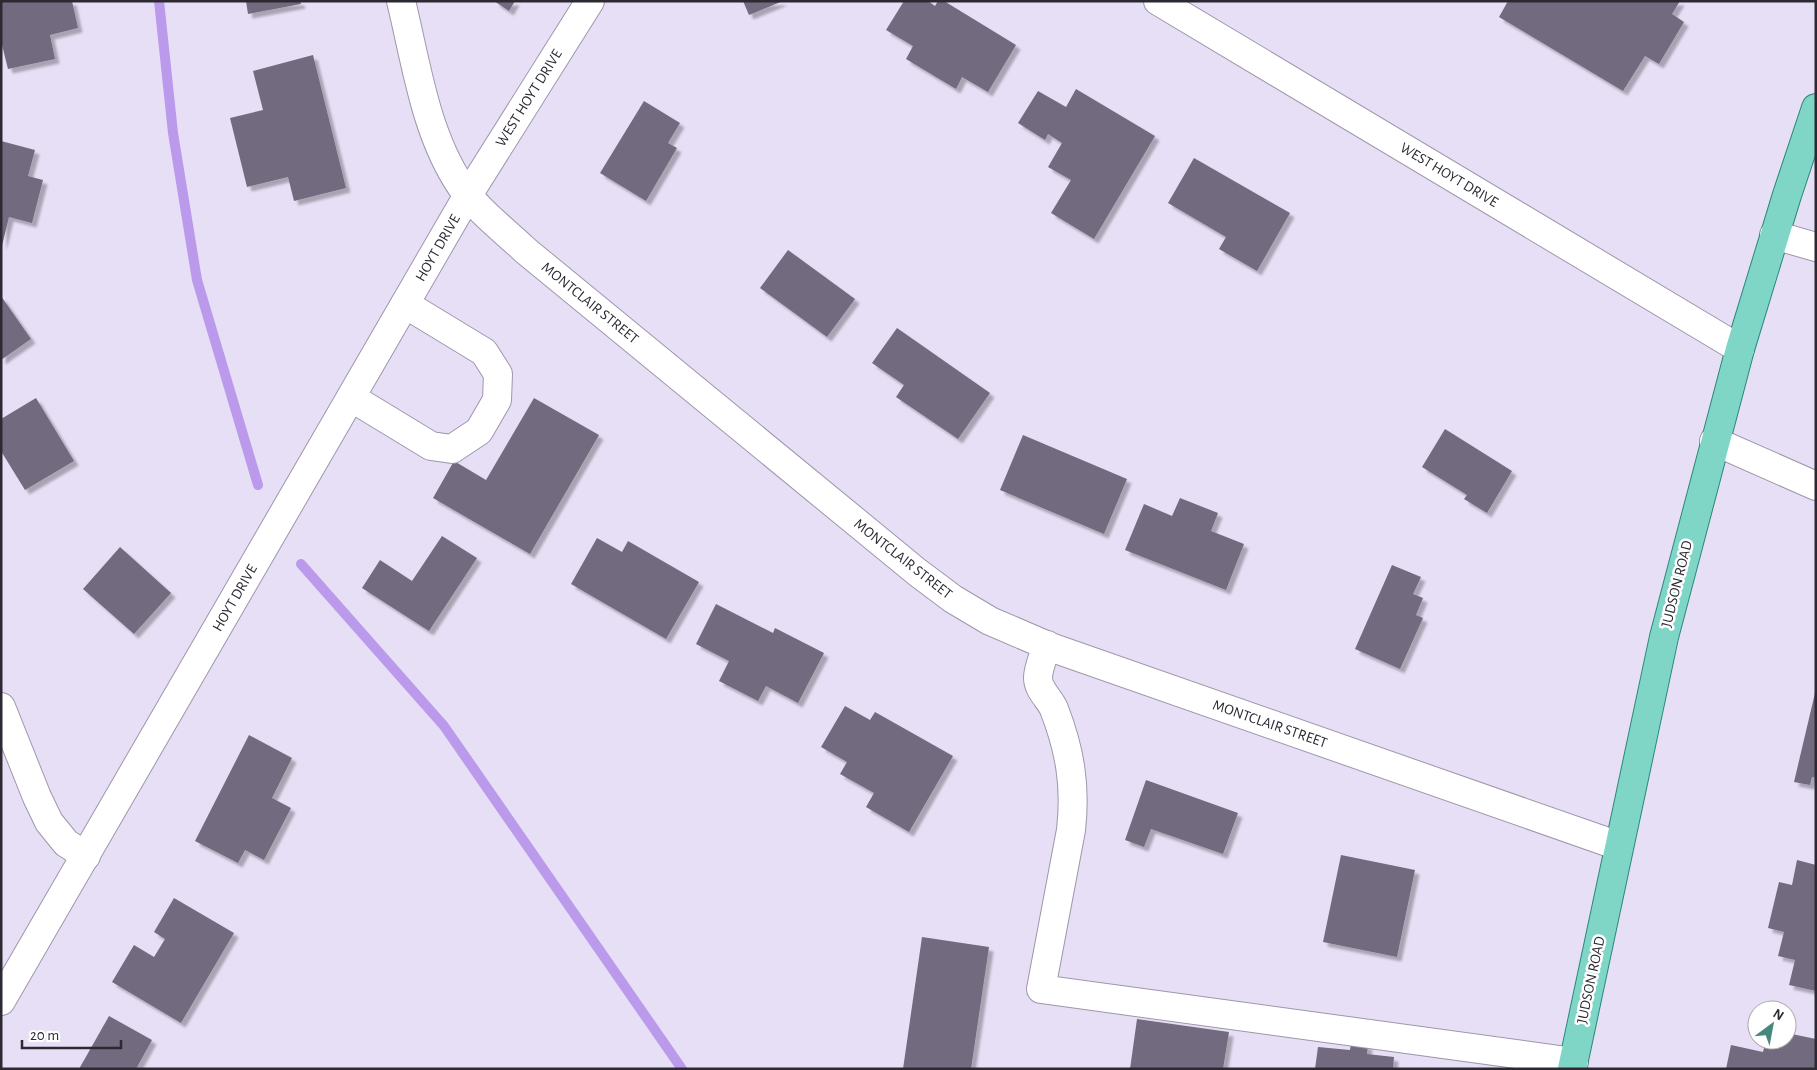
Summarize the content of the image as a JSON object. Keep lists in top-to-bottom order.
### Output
{
  "streets": {
    "main road": ["JUDSON ROAD"],
    "street": ["WEST HOYT DRIVE", "HOYT DRIVE", "MONTCLAIR STREET"]
  },
  "crossings": [
    ["WEST HOYT DRIVE", "HOYT DRIVE"],
    ["WEST HOYT DRIVE", "MONTCLAIR STREET"],
    ["WEST HOYT DRIVE", "JUDSON ROAD"],
    ["HOYT DRIVE", "MONTCLAIR STREET"],
    ["MONTCLAIR STREET", "JUDSON ROAD"]
  ],
  "scale_bar": "20 m",
  "north": "top right"
}
